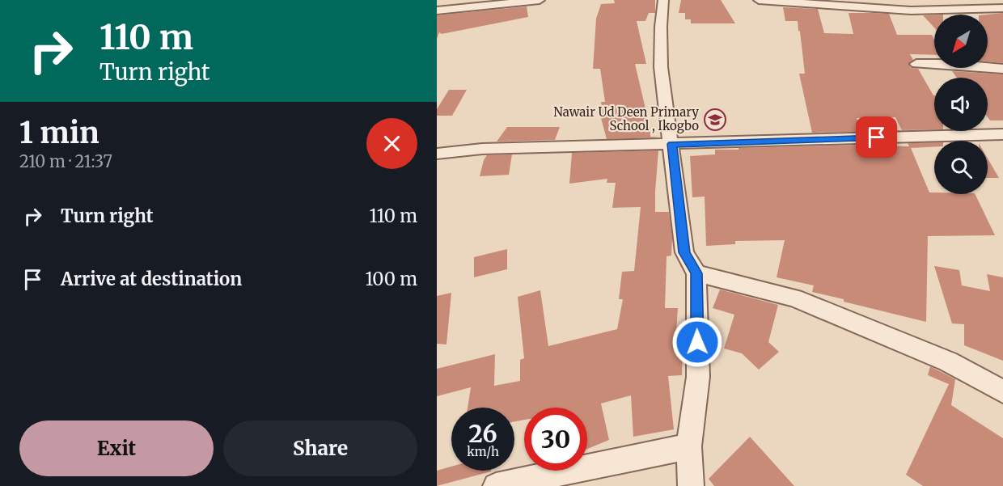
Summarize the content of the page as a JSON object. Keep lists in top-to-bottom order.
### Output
{
  "places": {
    "school or university": ["Nawair Ud Deen Primary School , Ikogbo"]
  },
  "north": "bottom left",
  "page": {
    "turn": ["110 m", "Turn right"],
    "heading": ["1 min", "210 m · 21:37"],
    "list": [
      {
        "name": "Turn right",
        "value": "110 m"
      },
      {
        "name": "Arrive at destination",
        "value": "100 m"
      }
    ],
    "speed": "26 km/h",
    "limit": "30",
    "buttons": ["Exit", "Share"]
  }
}
